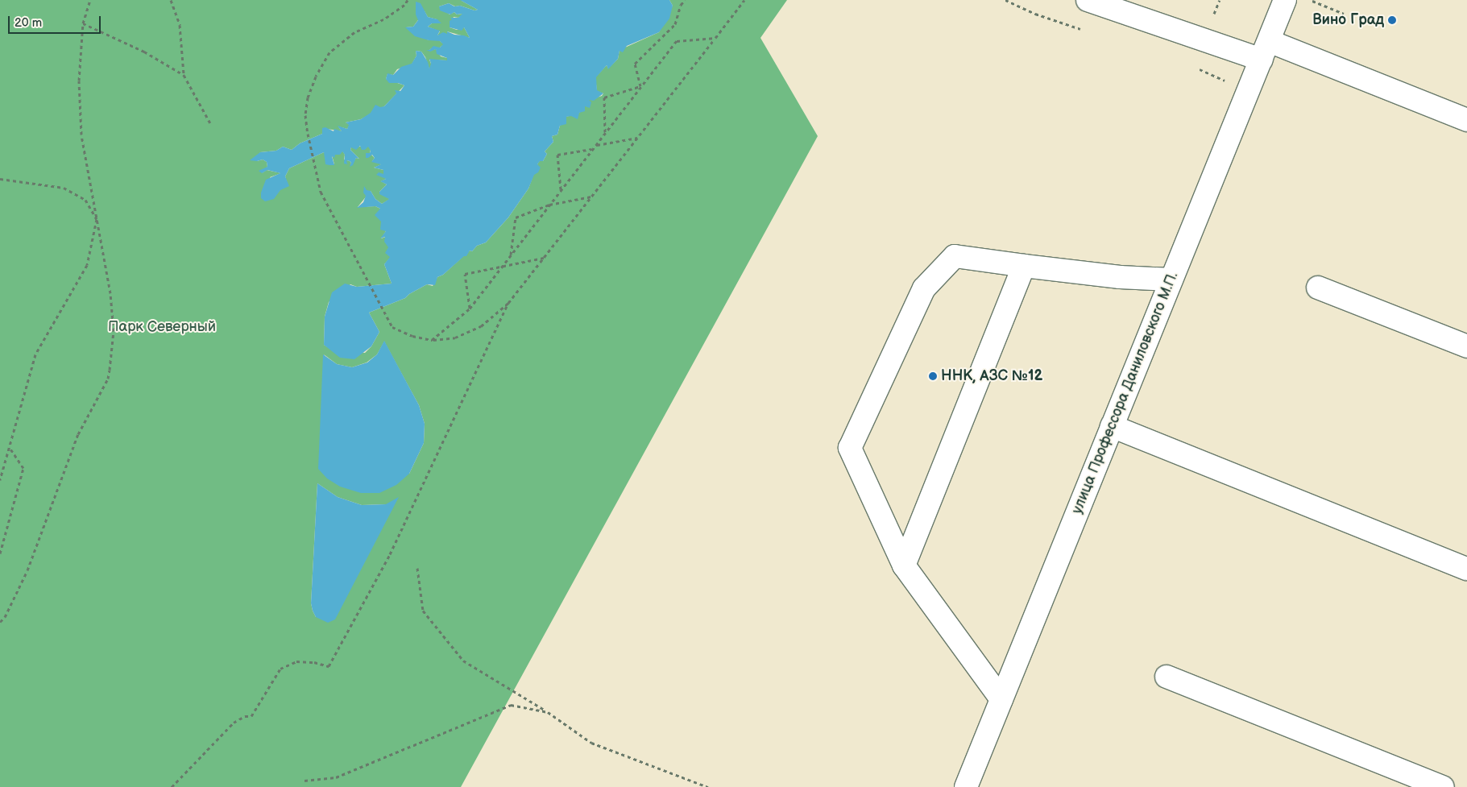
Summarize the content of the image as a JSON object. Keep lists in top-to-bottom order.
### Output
{
  "streets": {
    "main road": ["улица Профессора Даниловского М.П."]
  },
  "parks": ["Парк Северный"],
  "places": ["Вино Град", "ННК, АЗС №12"],
  "scale_bar": "20 m"
}
